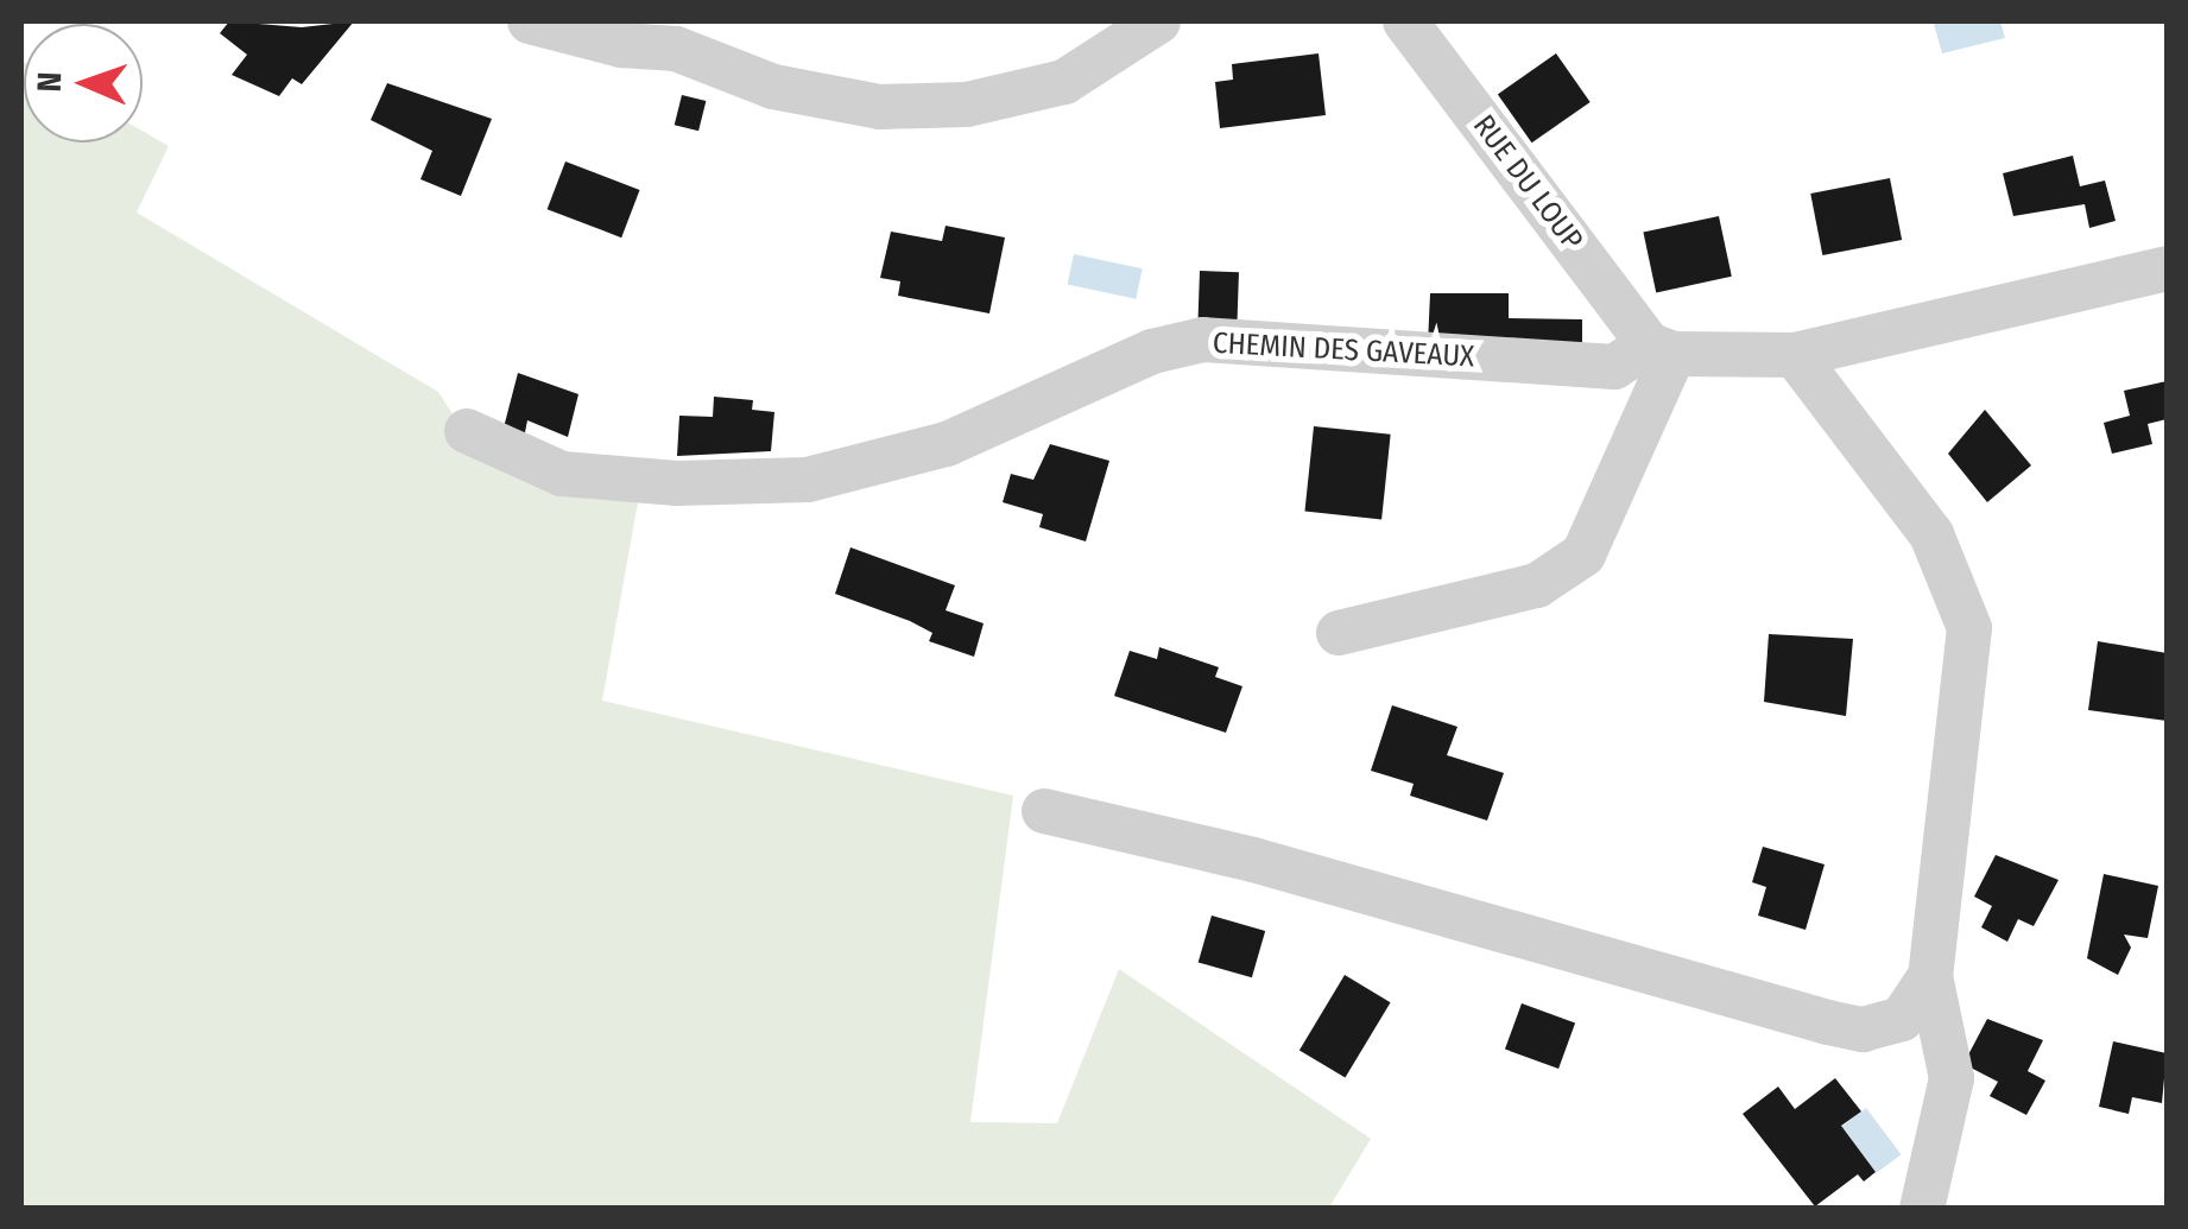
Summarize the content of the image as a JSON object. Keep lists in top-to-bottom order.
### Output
{
  "streets": {
    "street": ["RUE DU LOUP", "CHEMIN DES GAVEAUX"]
  },
  "crossings": [
    ["RUE DU LOUP", "CHEMIN DES GAVEAUX"]
  ],
  "north": "left"
}
